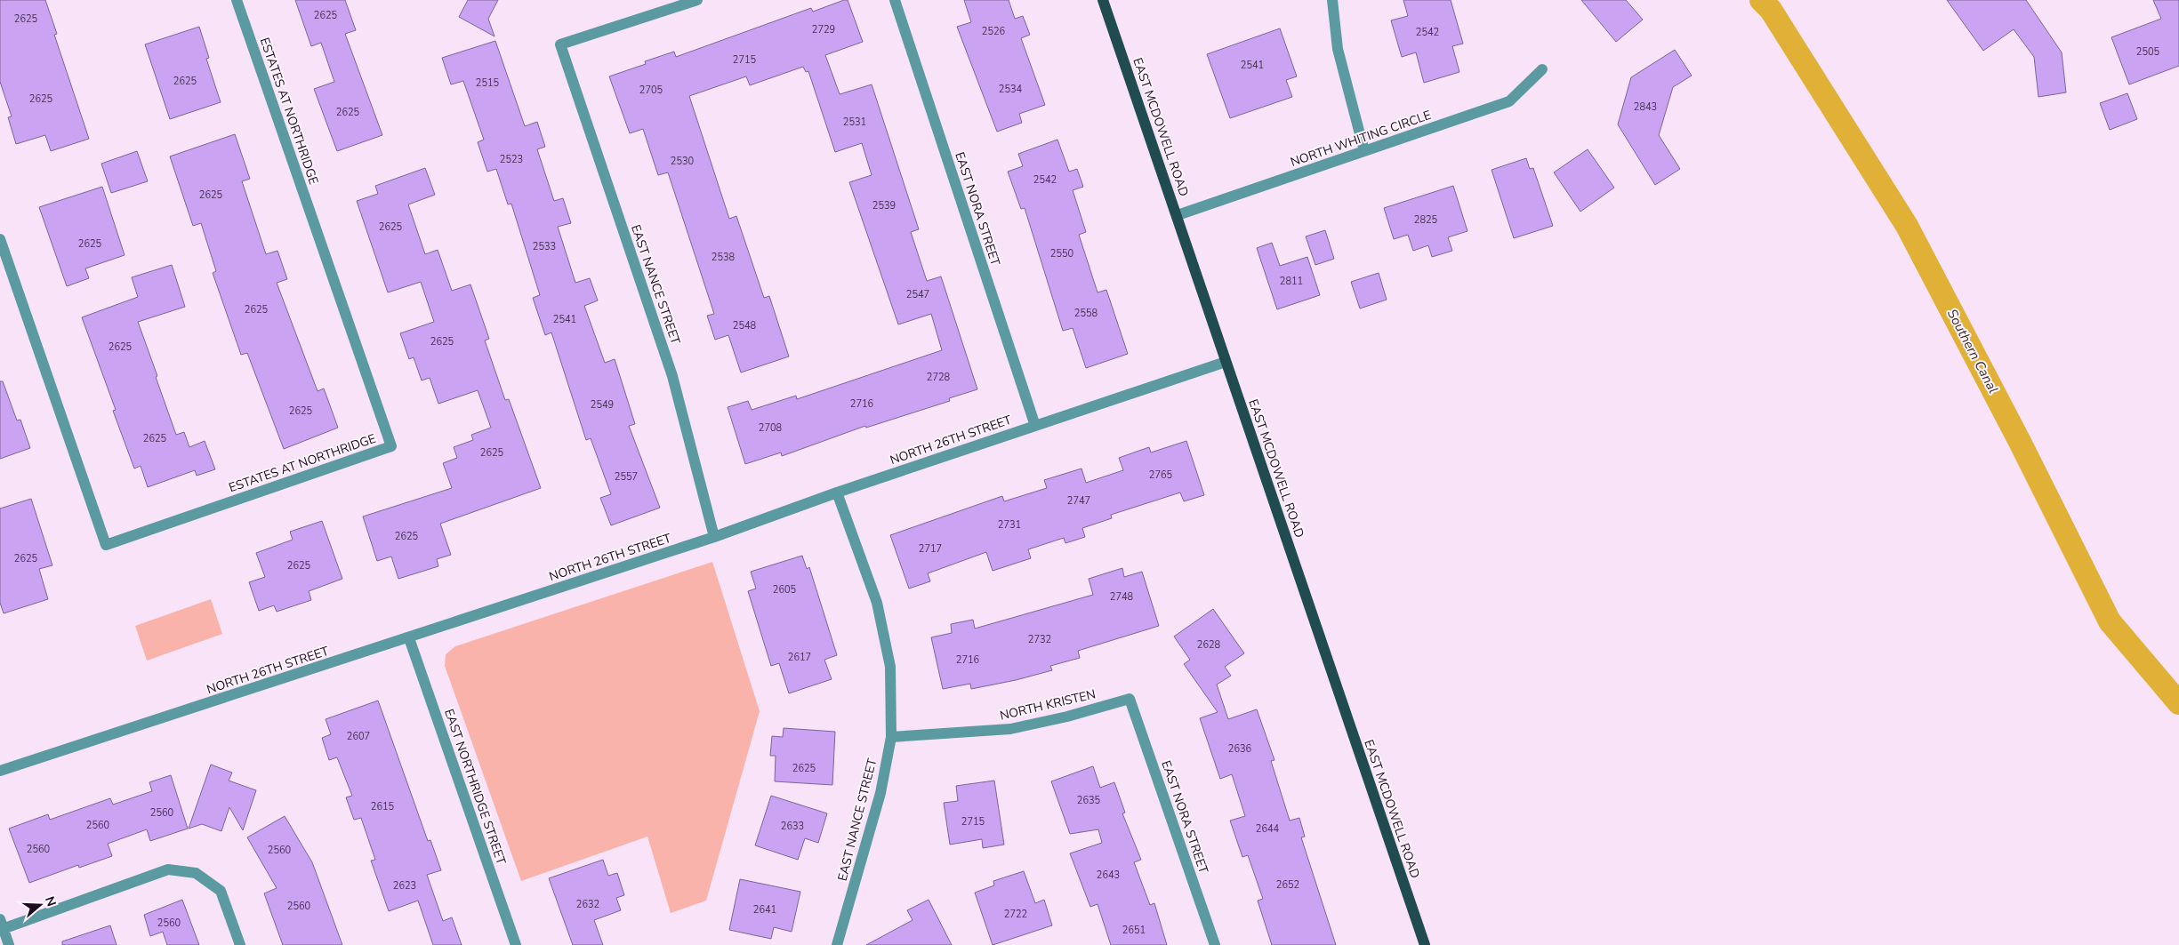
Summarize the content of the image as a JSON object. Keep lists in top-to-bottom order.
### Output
{
  "streets": {
    "main road": ["EAST MCDOWELL ROAD"],
    "street": [
      "ESTATES AT NORTHRIDGE",
      "NORTH WHITING CIRCLE",
      "EAST NORA STREET",
      "EAST NANCE STREET",
      "NORTH 26TH STREET",
      "NORTH KRISTEN",
      "EAST NORTHRIDGE STREET"
    ]
  },
  "crossings": [
    ["EAST MCDOWELL ROAD", "NORTH WHITING CIRCLE"],
    ["EAST MCDOWELL ROAD", "NORTH 26TH STREET"],
    ["EAST NORA STREET", "NORTH 26TH STREET"],
    ["EAST NORA STREET", "NORTH KRISTEN"],
    ["EAST NANCE STREET", "NORTH 26TH STREET"],
    ["EAST NANCE STREET", "NORTH KRISTEN"],
    ["NORTH 26TH STREET", "EAST NORTHRIDGE STREET"]
  ],
  "water": ["Southern Canal"],
  "house_numbers": [
    "2625",
    "2625",
    "2729",
    "2526",
    "2542",
    "2505",
    "2715",
    "2541",
    "2625",
    "2515",
    "2534",
    "2705",
    "2625",
    "2843",
    "2625",
    "2531",
    "2523",
    "2530",
    "2542",
    "2625",
    "2539",
    "2825",
    "2625",
    "2625",
    "2533",
    "2550",
    "2538",
    "2811",
    "2547",
    "2625",
    "2558",
    "2541",
    "2548",
    "2625",
    "2625",
    "2728",
    "2716",
    "2549",
    "2625",
    "2708",
    "2625",
    "2625",
    "2765",
    "2557",
    "2747",
    "2731",
    "2625",
    "2717",
    "2625",
    "2625",
    "2605",
    "2748",
    "2732",
    "2628",
    "2617",
    "2716",
    "2607",
    "2636",
    "2625",
    "2635",
    "2615",
    "2560",
    "2715",
    "2560",
    "2633",
    "2644",
    "2560",
    "2560",
    "2643",
    "2652",
    "2623",
    "2632",
    "2560",
    "2641",
    "2722",
    "2560",
    "2651"
  ],
  "north": "right"
}
